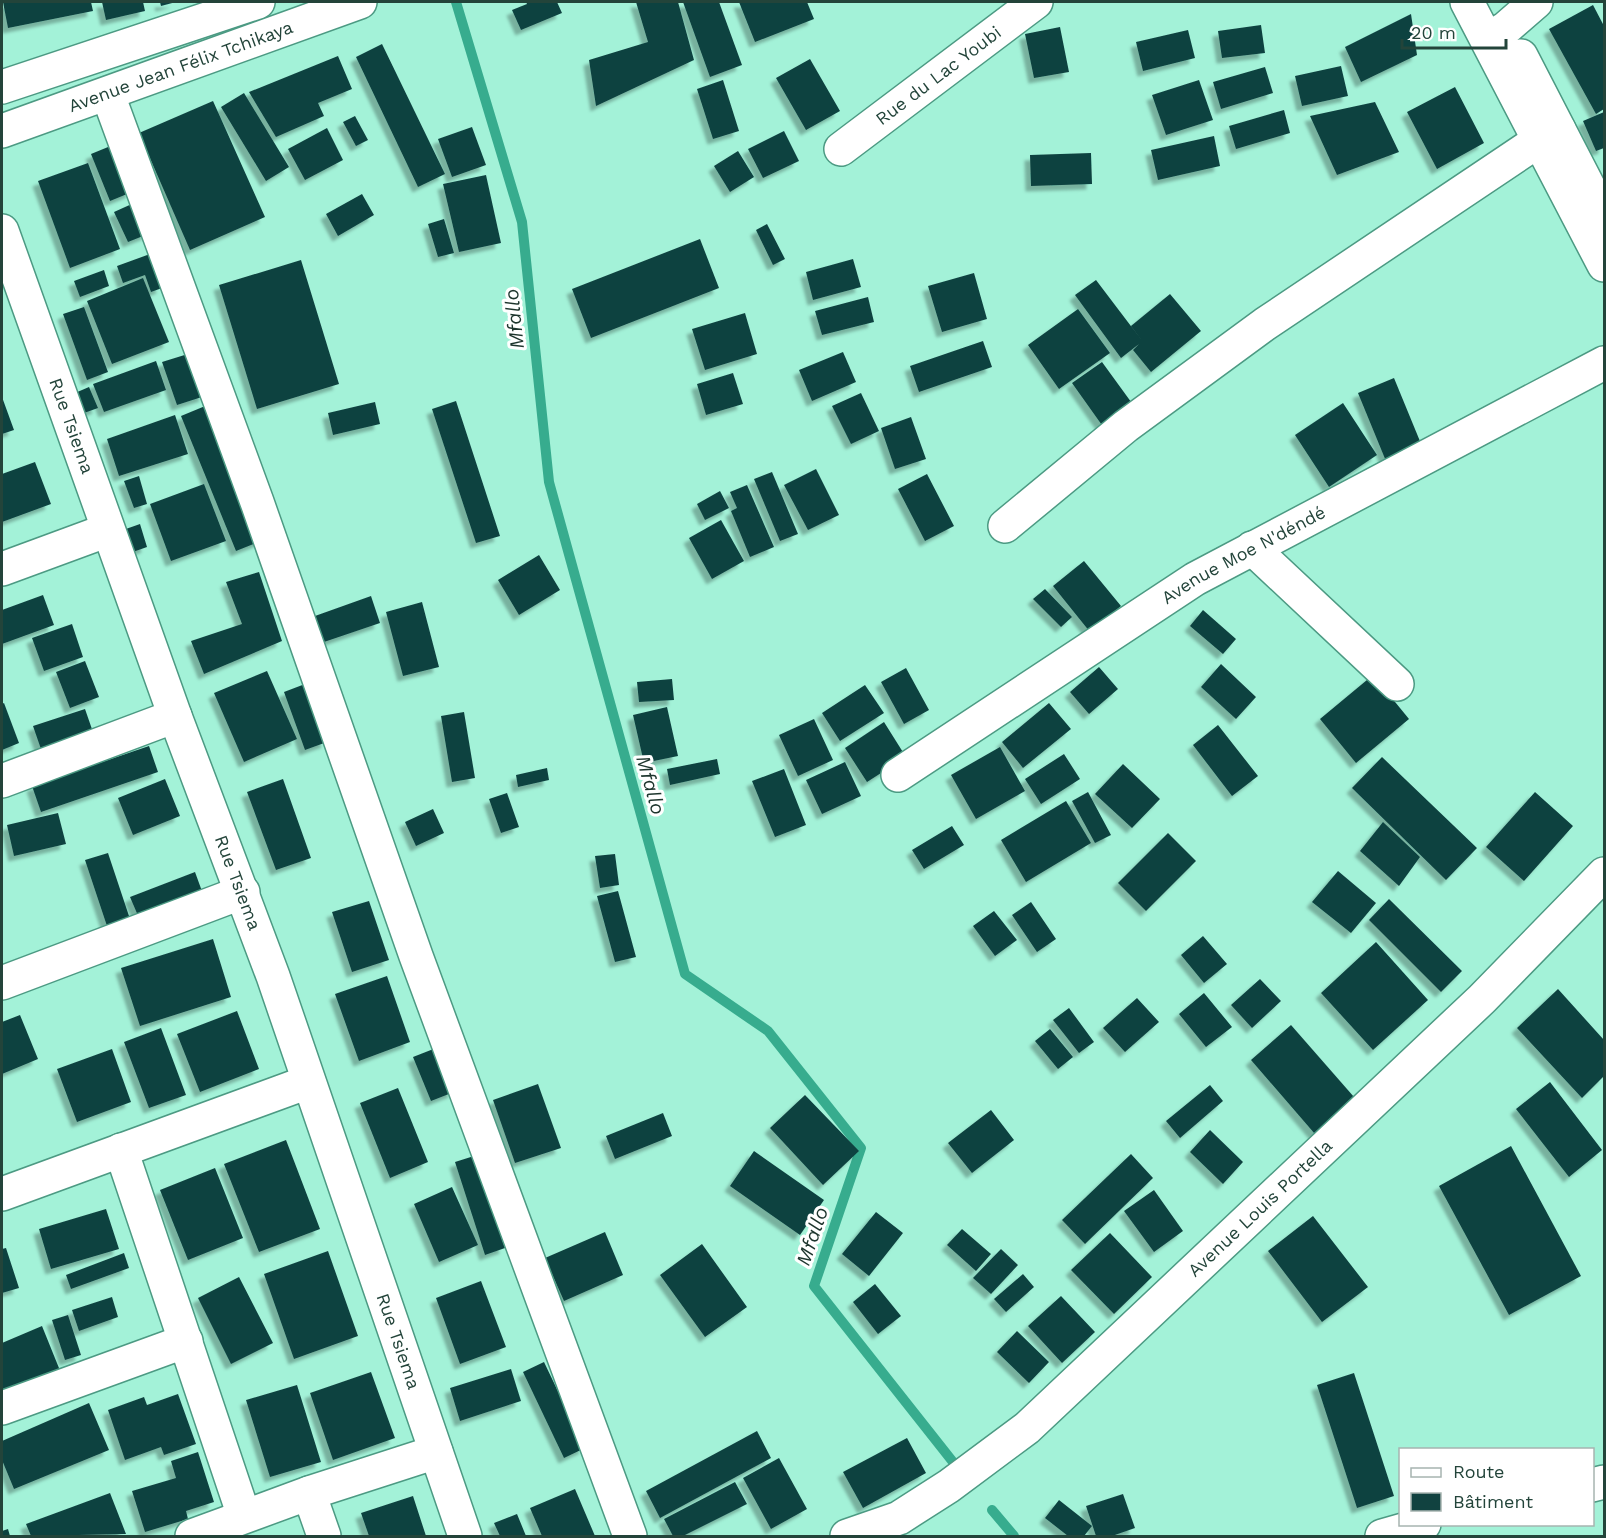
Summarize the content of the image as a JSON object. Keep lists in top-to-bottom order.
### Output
{
  "streets": {
    "street": [
      "Avenue Jean Félix Tchikaya",
      "Rue du Lac Youbi",
      "Rue Tsiema",
      "Avenue Moe N'déndé",
      "Avenue Louis Portella"
    ]
  },
  "water": ["Mfallo"],
  "legend": ["Route", "Bâtiment"],
  "scale_bar": "20 m"
}
